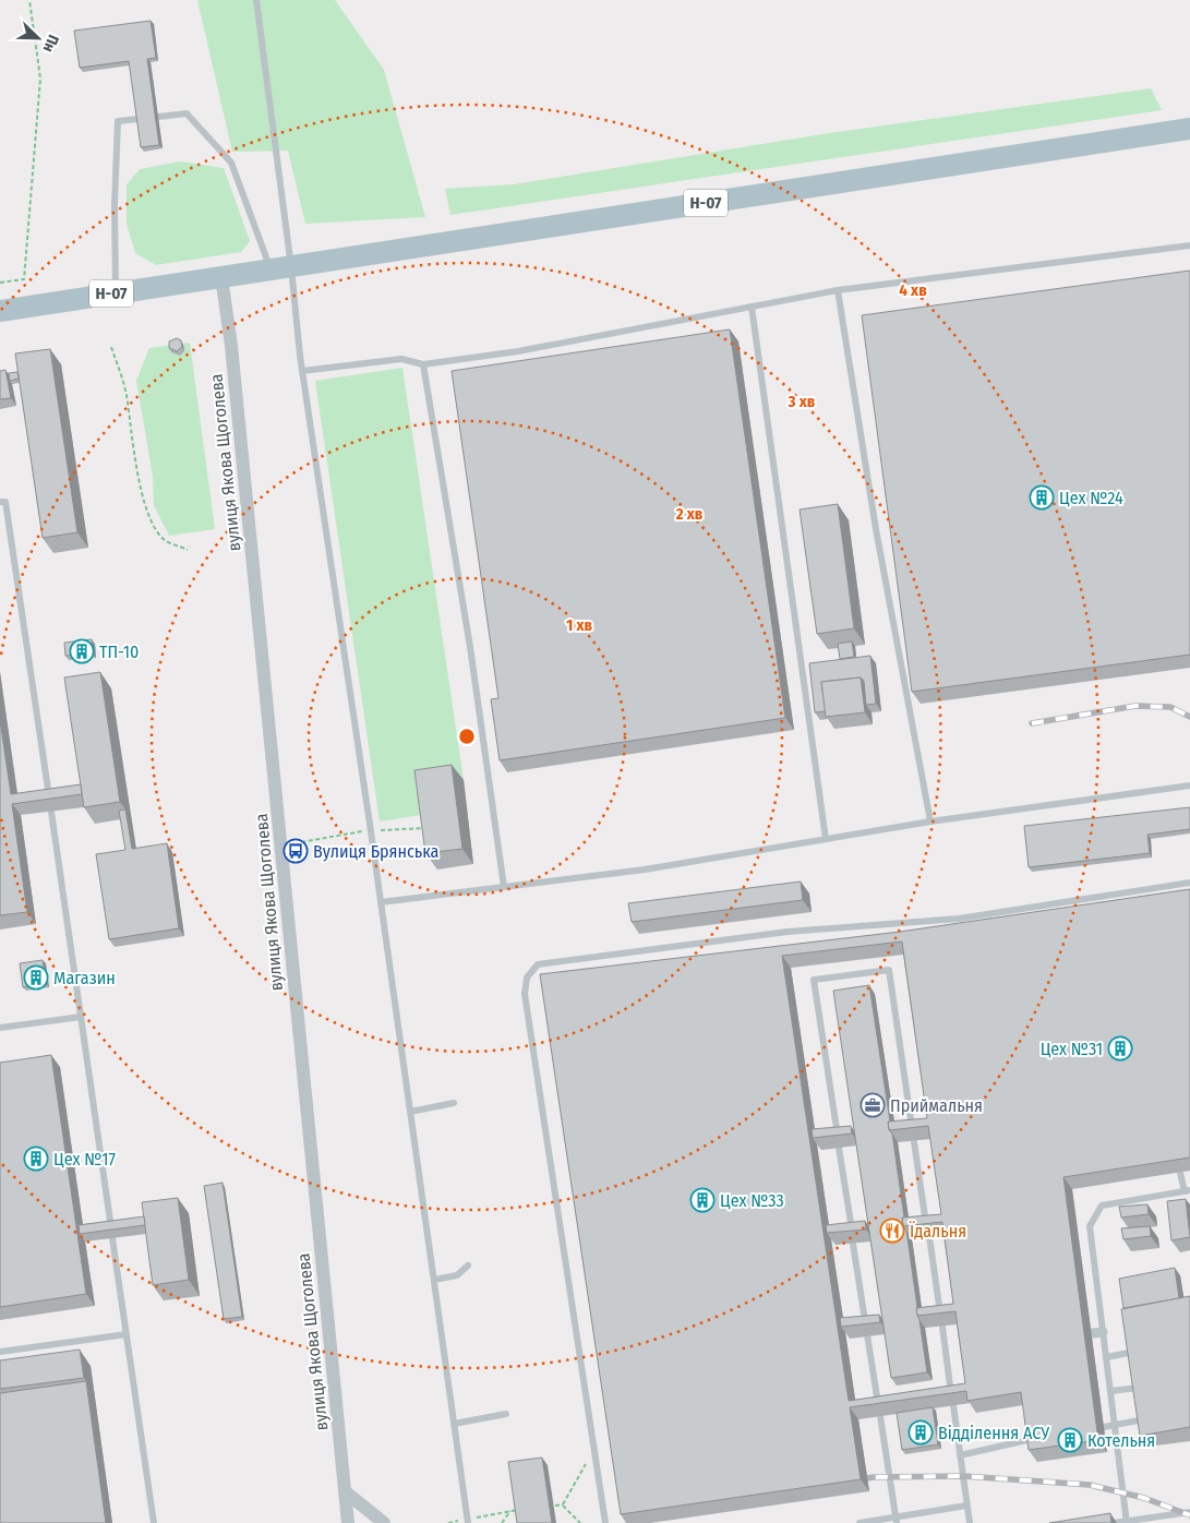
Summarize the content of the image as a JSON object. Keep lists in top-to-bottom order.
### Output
{
  "streets": {
    "main road": ["Н-07"],
    "street": ["вулиця Якова Щоголева"]
  },
  "crossings": [
    ["Н-07", "вулиця Якова Щоголева"]
  ],
  "places": {
    "building": [
      "Цех №24",
      "ТП-10",
      "Магазин",
      "Цех №31",
      "Цех №17",
      "Цех №33",
      "Відділення АСУ",
      "Котельня"
    ],
    "bus stop": ["Вулиця Брянська"],
    "office": ["Приймальня"],
    "restaurant": ["Їдальня"]
  },
  "north": "bottom right",
  "rings": [
    "4 хв",
    "3 хв",
    "2 хв",
    "1 хв"
  ]
}
